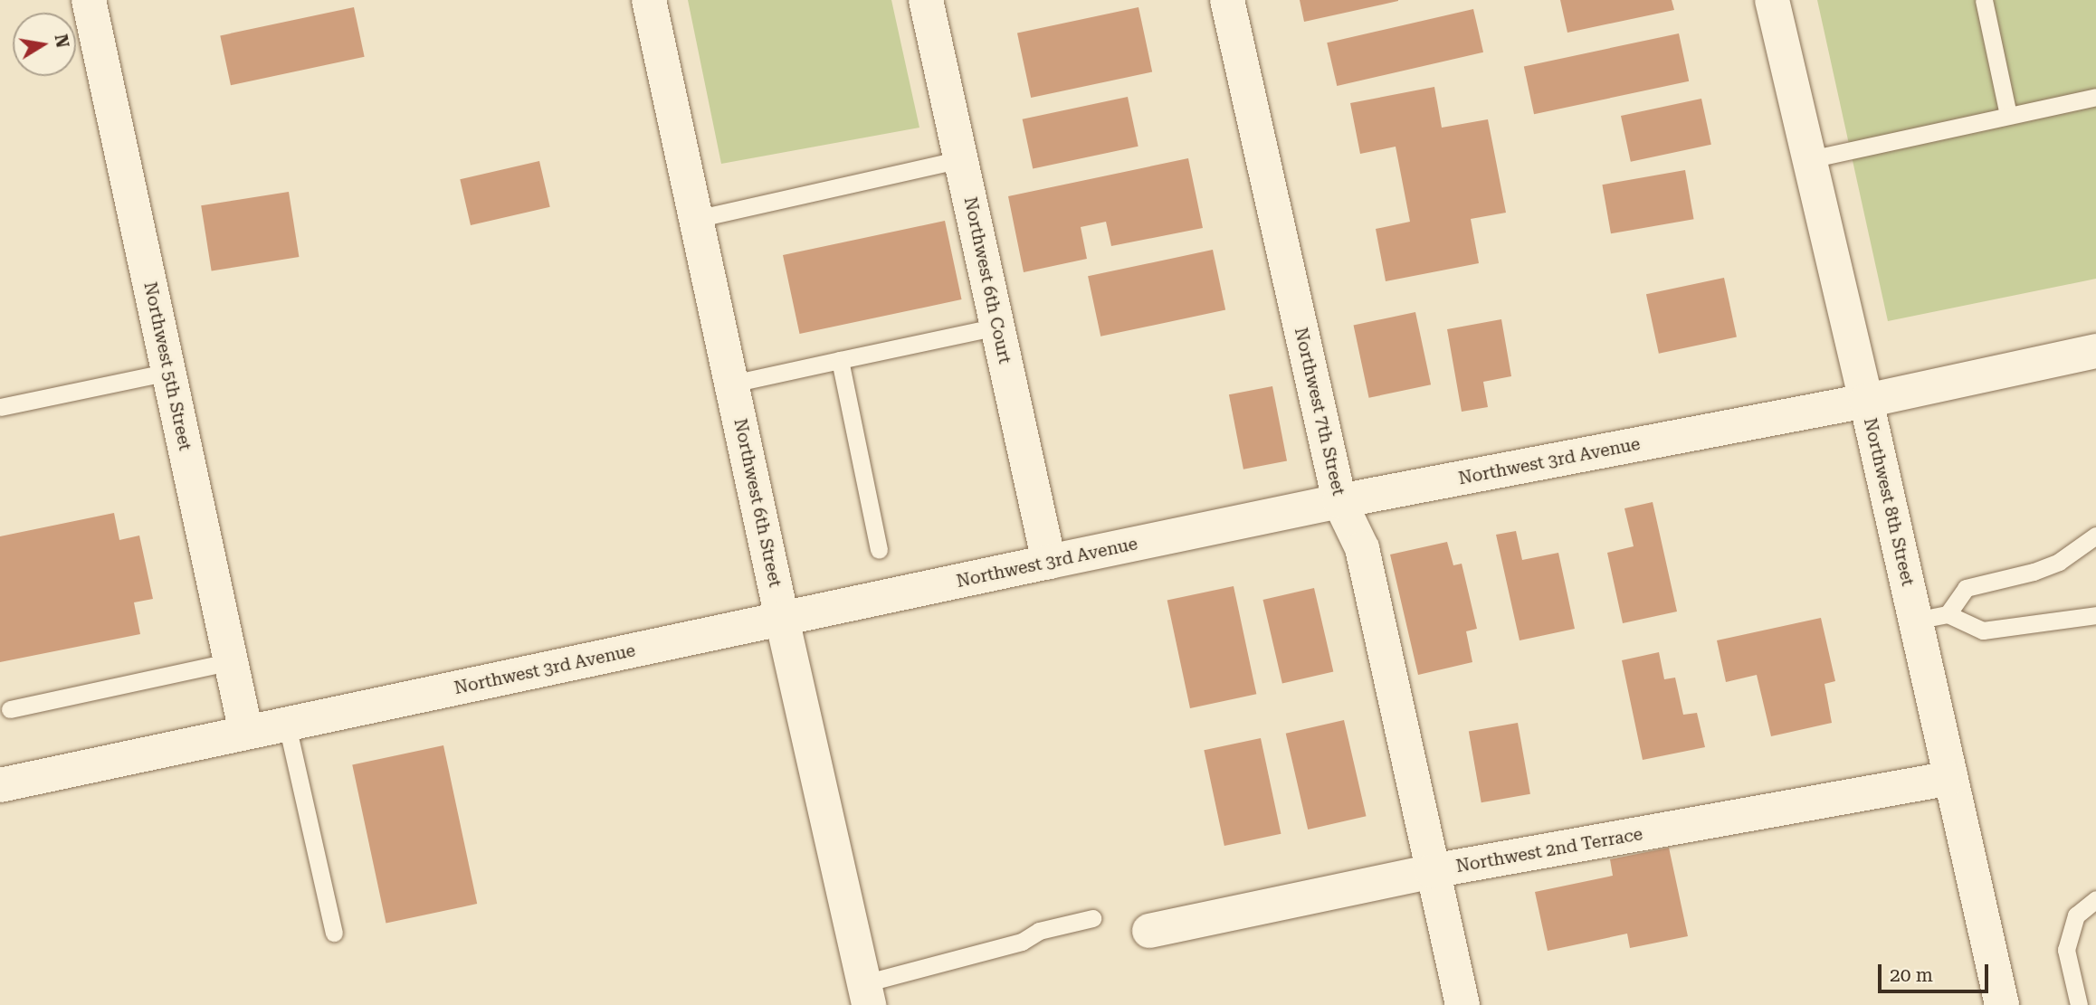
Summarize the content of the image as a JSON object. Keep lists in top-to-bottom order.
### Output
{
  "streets": {
    "street": [
      "Northwest 6th Court",
      "Northwest 5th Street",
      "Northwest 7th Street",
      "Northwest 3rd Avenue",
      "Northwest 8th Street",
      "Northwest 6th Street",
      "Northwest 2nd Terrace"
    ]
  },
  "crossings": [
    ["Northwest 6th Court", "Northwest 3rd Avenue"],
    ["Northwest 5th Street", "Northwest 3rd Avenue"],
    ["Northwest 7th Street", "Northwest 3rd Avenue"],
    ["Northwest 7th Street", "Northwest 2nd Terrace"],
    ["Northwest 3rd Avenue", "Northwest 8th Street"],
    ["Northwest 3rd Avenue", "Northwest 6th Street"],
    ["Northwest 8th Street", "Northwest 2nd Terrace"]
  ],
  "scale_bar": "20 m",
  "north": "right"
}
